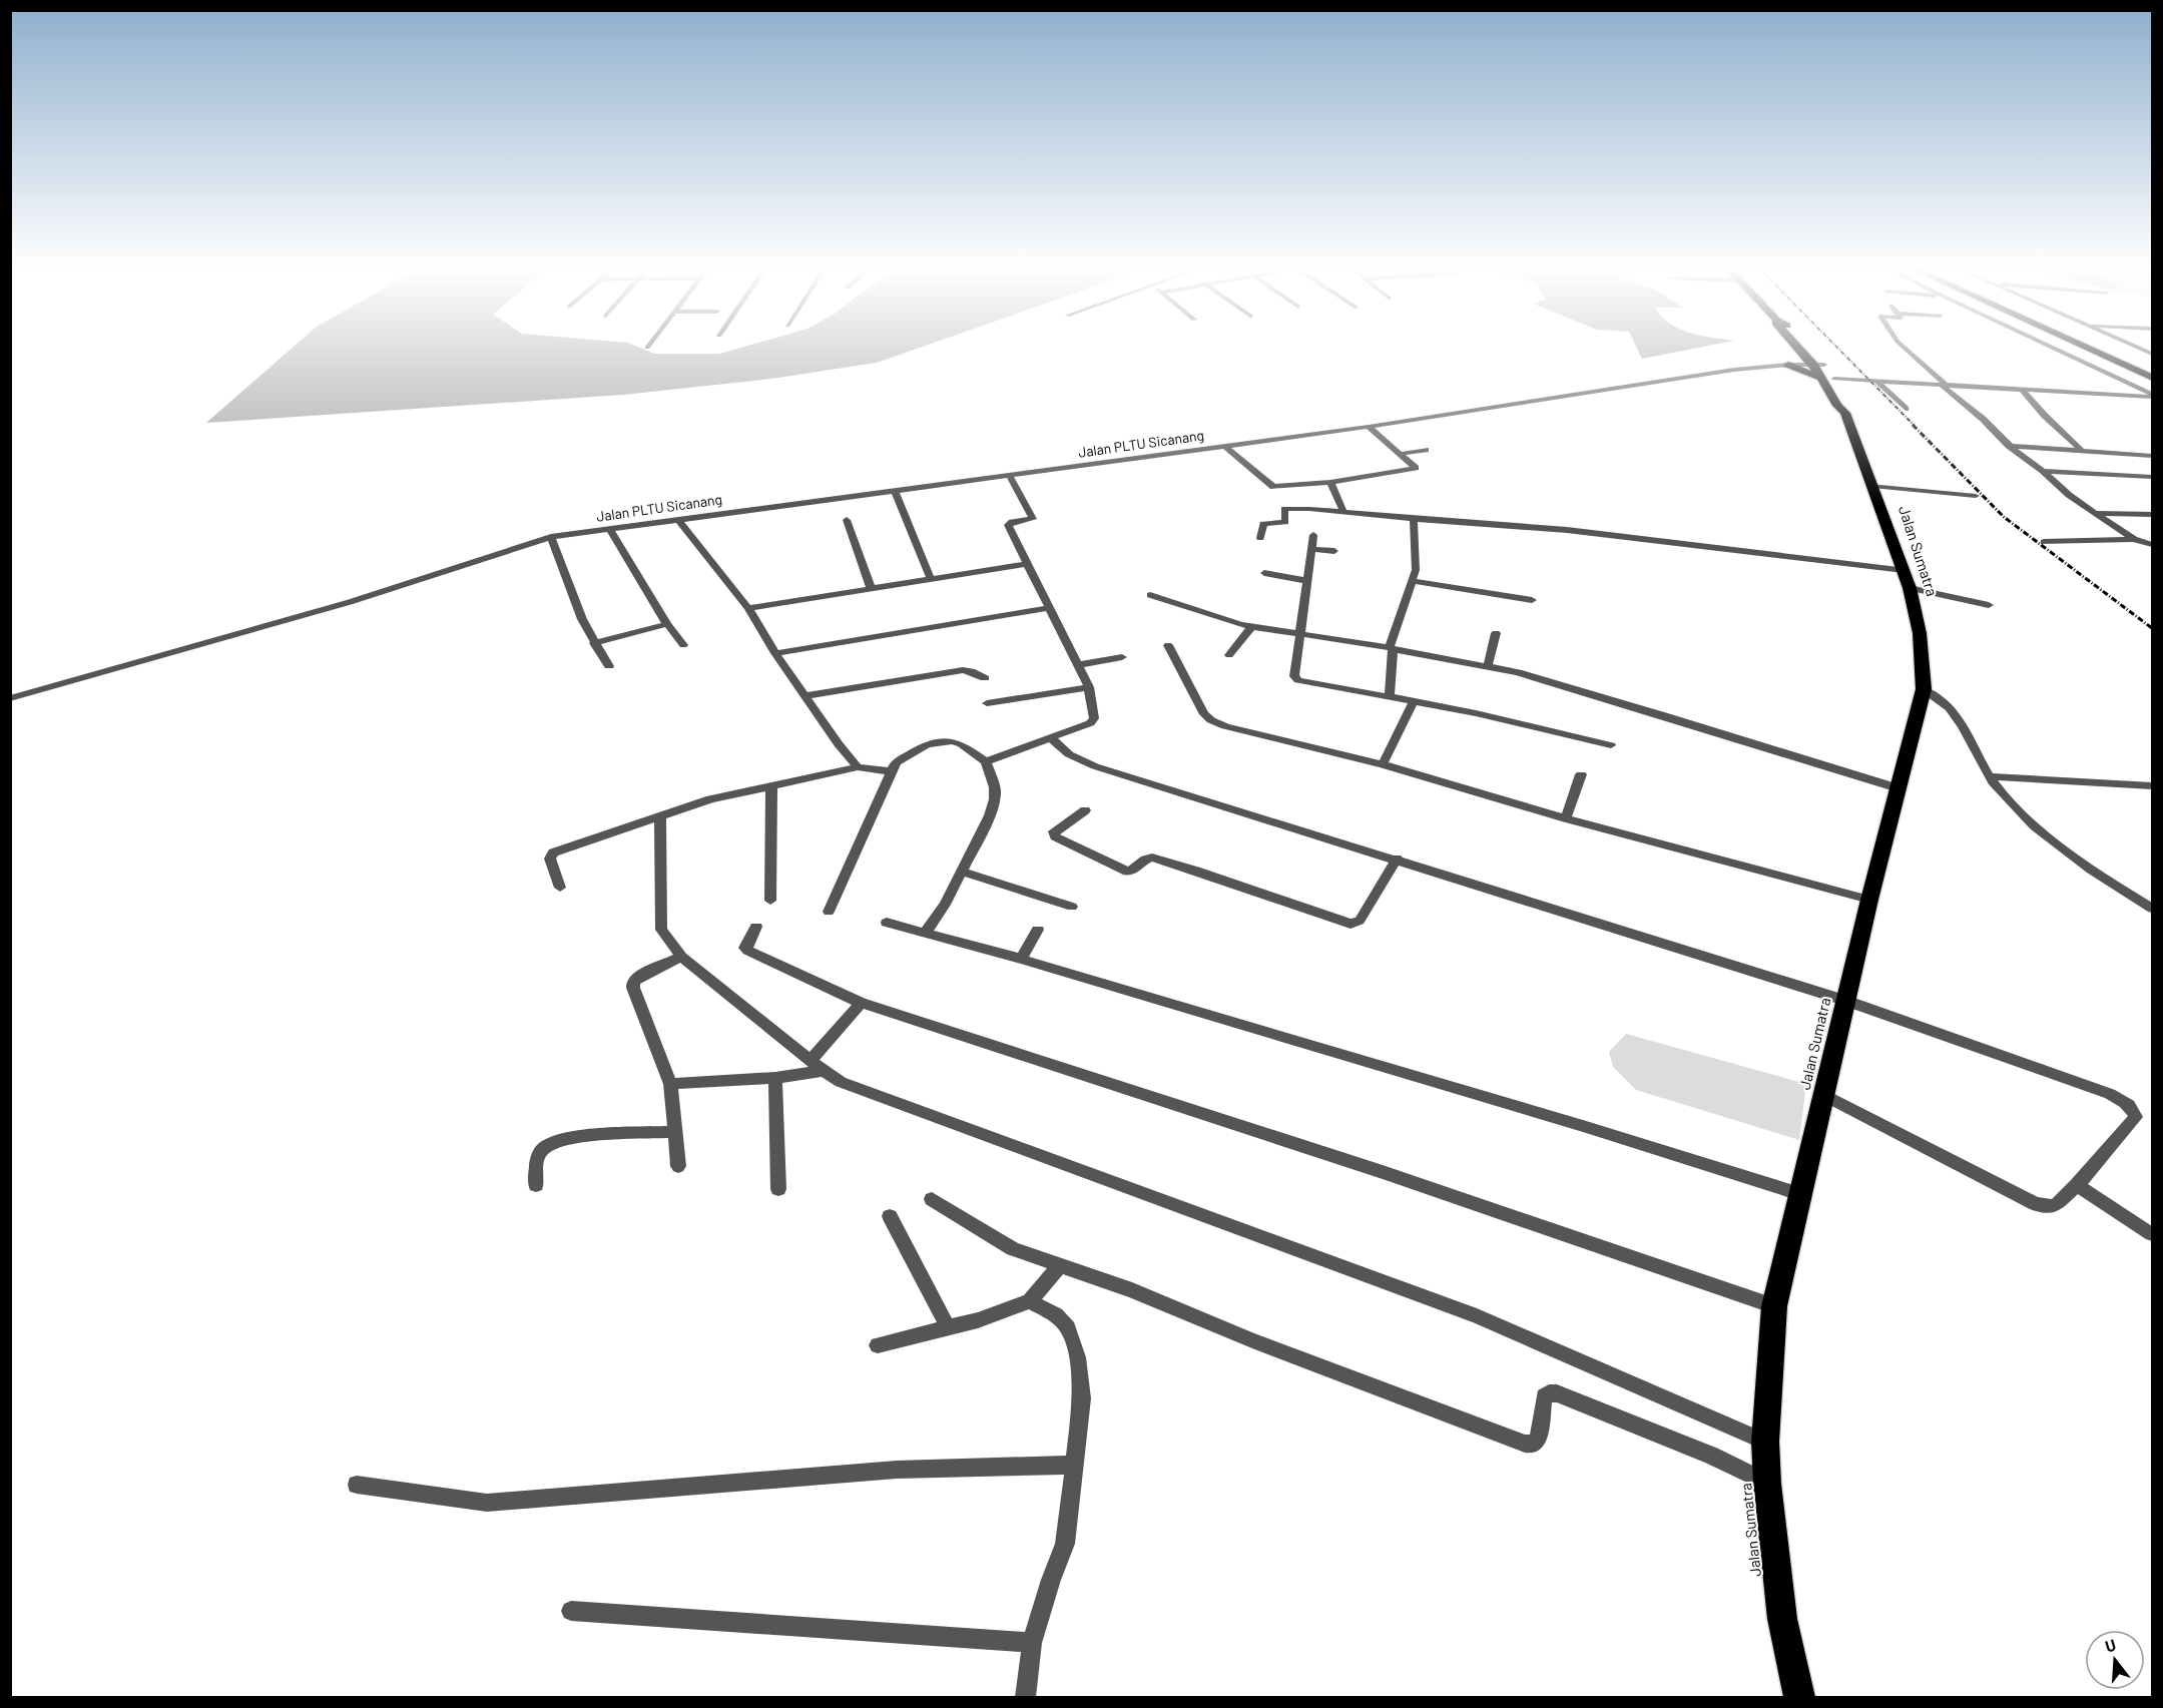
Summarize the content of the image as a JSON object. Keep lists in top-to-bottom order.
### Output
{
  "streets": {
    "highway": ["Jalan Sumatra"],
    "street": ["Jalan PLTU Sicanang"]
  },
  "crossings": [
    ["Jalan PLTU Sicanang", "Jalan Sumatra"]
  ],
  "north": "top"
}
